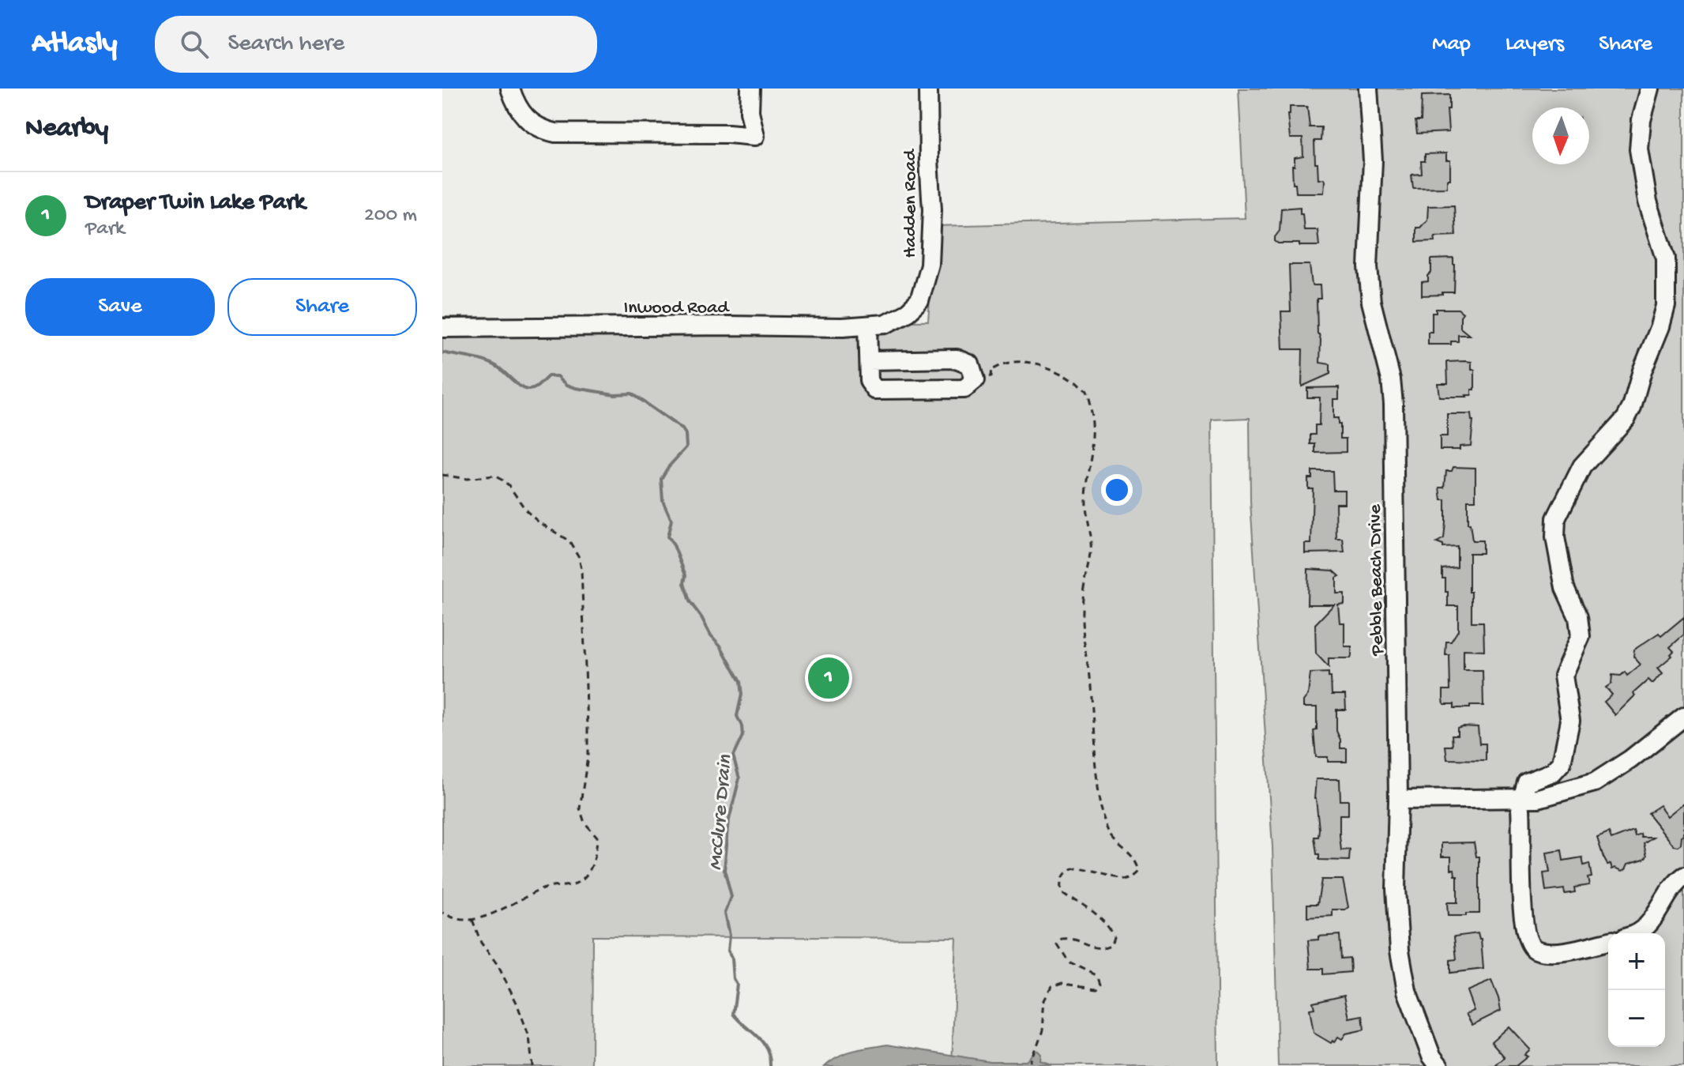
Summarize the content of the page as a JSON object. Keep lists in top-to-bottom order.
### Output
{
  "streets": {
    "street": ["Hadden Road", "Inwood Road", "Pebble Beach Drive"]
  },
  "crossings": [
    ["Hadden Road", "Inwood Road"]
  ],
  "water": ["McClure Drain"],
  "north": "bottom",
  "page": {
    "header": "Atlasly",
    "search": "Search here",
    "nav": ["Map", "Layers", "Share"],
    "heading": "Nearby",
    "list": [
      {
        "mark": "1",
        "name": "Draper Twin Lake Park",
        "note": "Park",
        "value": "200 m"
      }
    ],
    "buttons": ["Save", "Share"],
    "pins": "1",
    "map_buttons": ["+", "−"]
  }
}
